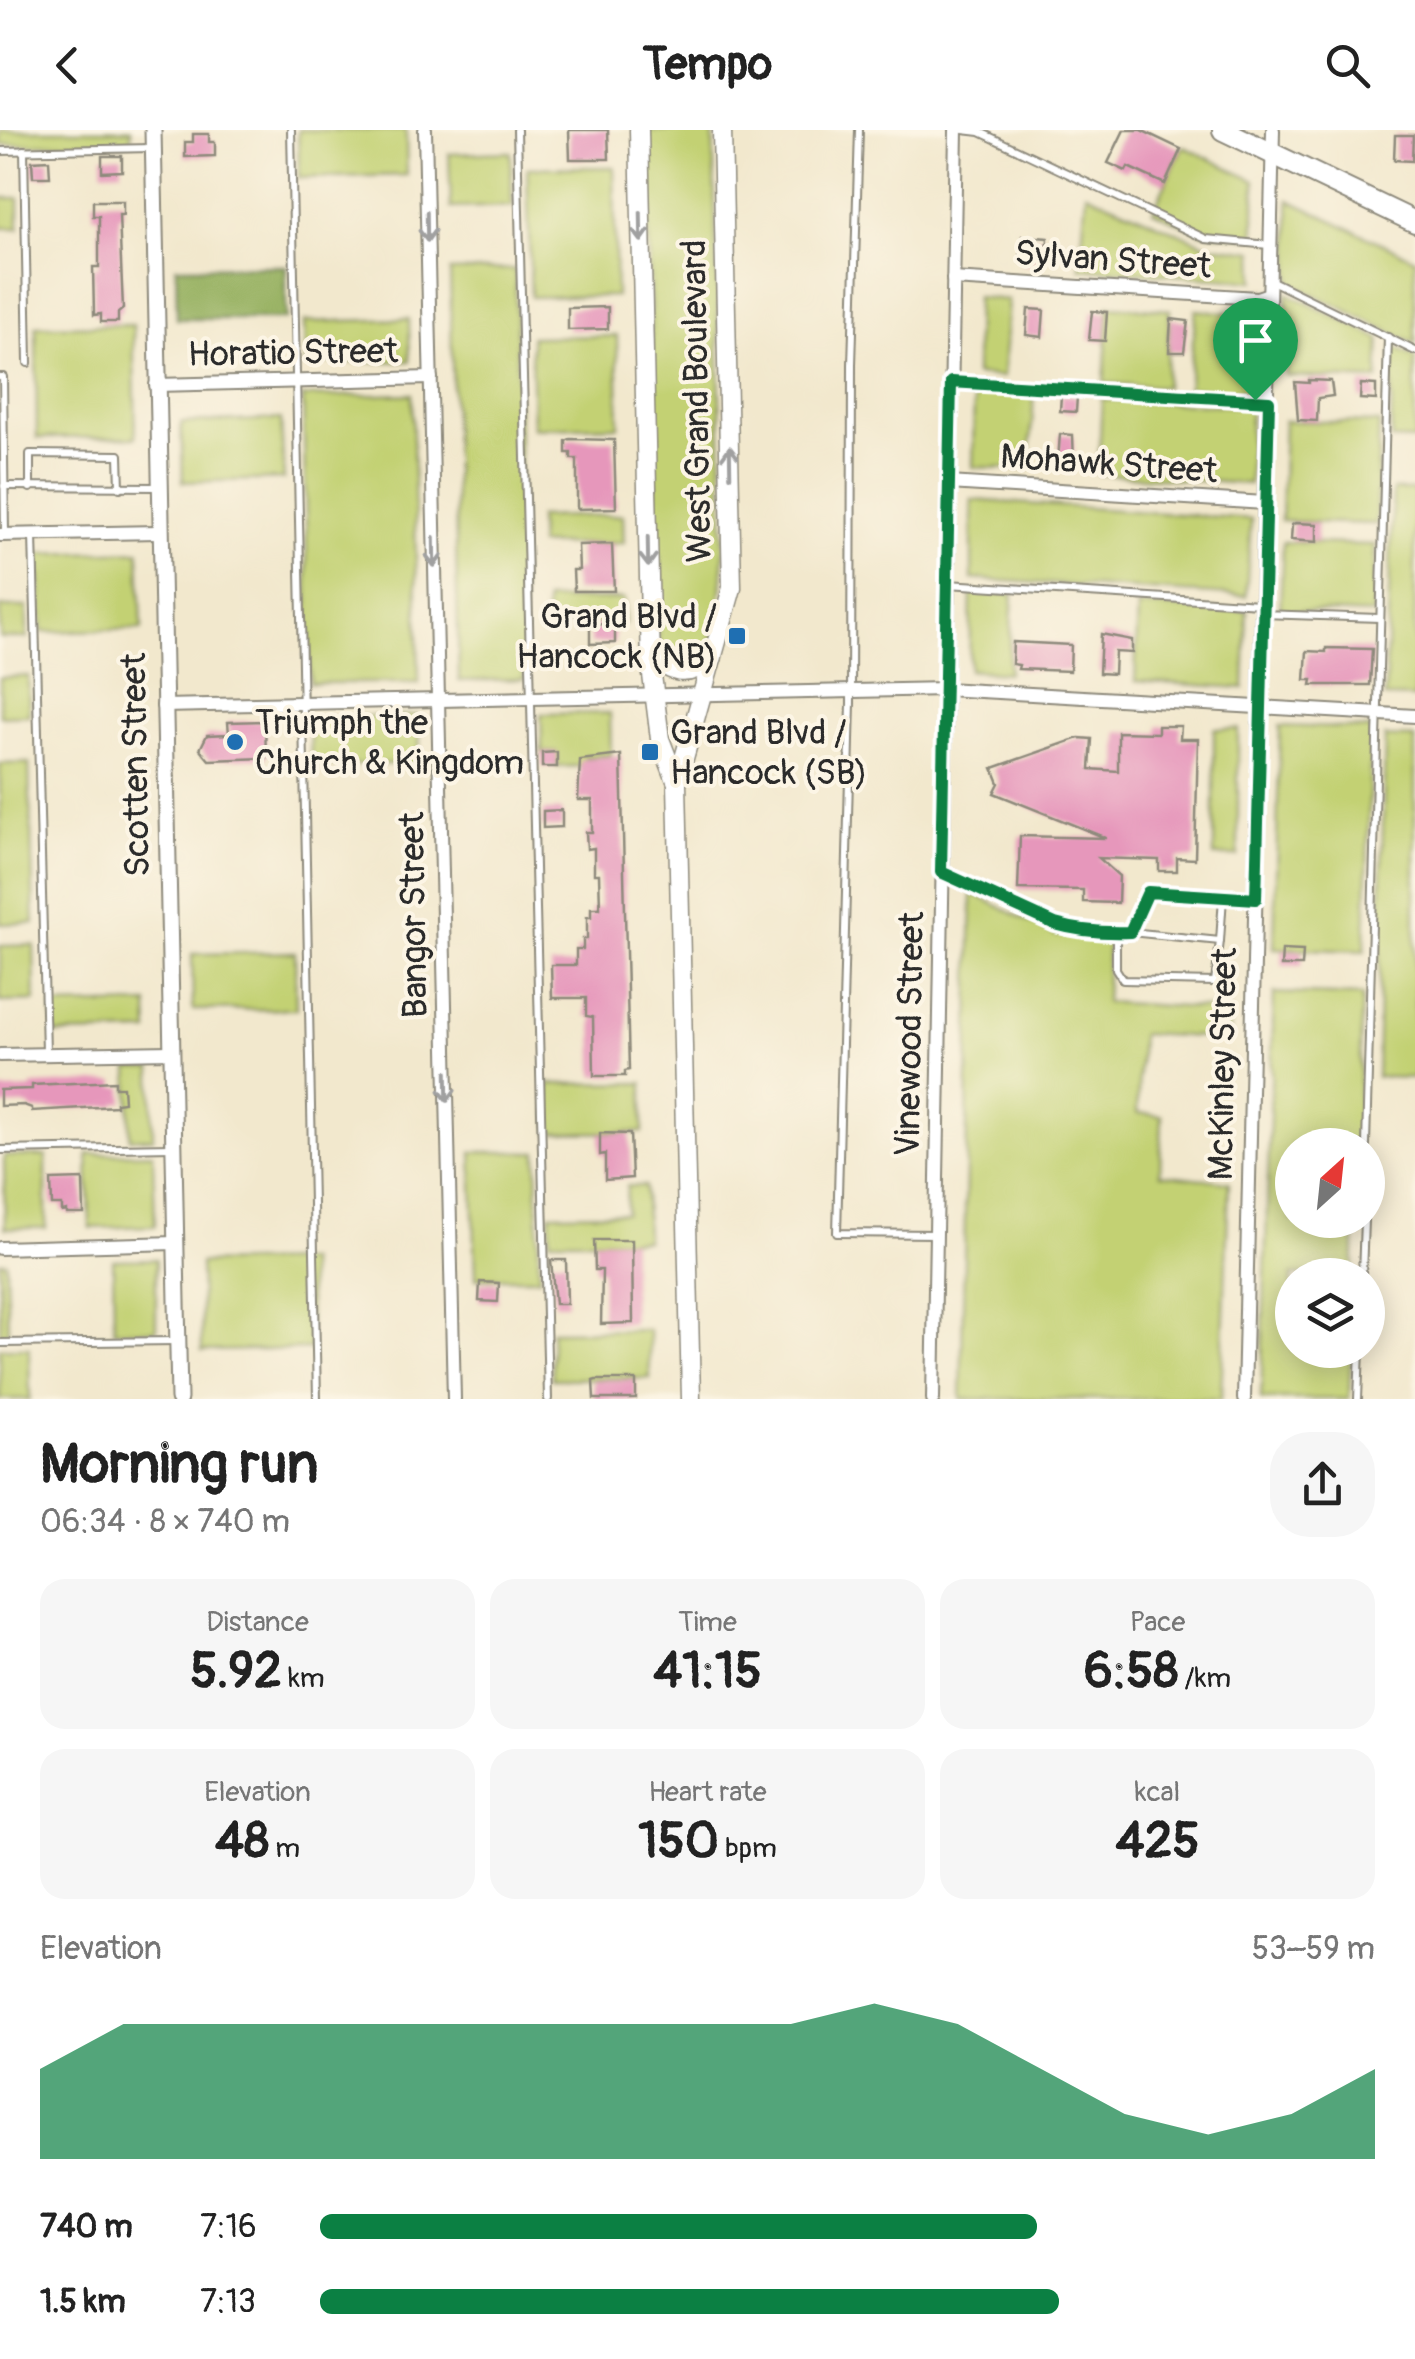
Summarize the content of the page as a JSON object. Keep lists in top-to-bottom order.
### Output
{
  "streets": {
    "main road": ["West Grand Boulevard"],
    "street": [
      "Sylvan Street",
      "Horatio Street",
      "Mohawk Street",
      "Scotten Street",
      "Bangor Street",
      "Vinewood Street",
      "McKinley Street"
    ]
  },
  "crossings": [
    ["Sylvan Street", "Vinewood Street"],
    ["Sylvan Street", "McKinley Street"],
    ["Horatio Street", "Scotten Street"],
    ["Horatio Street", "Bangor Street"],
    ["Mohawk Street", "Vinewood Street"],
    ["Mohawk Street", "McKinley Street"]
  ],
  "one_way": ["Bangor Street"],
  "places": {
    "transit": ["Grand Blvd / Hancock (NB)", "Grand Blvd / Hancock (SB)"],
    "other": ["Triumph the Church & Kingdom"]
  },
  "north": "top right",
  "page": {
    "header": "Tempo",
    "heading": ["Morning run", "06:34 · 8 × 740 m"],
    "stats": [
      ["Distance", "5.92 km"],
      ["Time", "41:15"],
      ["Pace", "6:58 /km"],
      ["Elevation", "48 m"],
      ["Heart rate", "150 bpm"],
      ["kcal", "425"]
    ],
    "chart": ["Elevation", "53–59 m"],
    "list": [
      {
        "name": "740 m",
        "note": "7:16"
      },
      {
        "name": "1.5 km",
        "note": "7:13"
      }
    ]
  }
}
